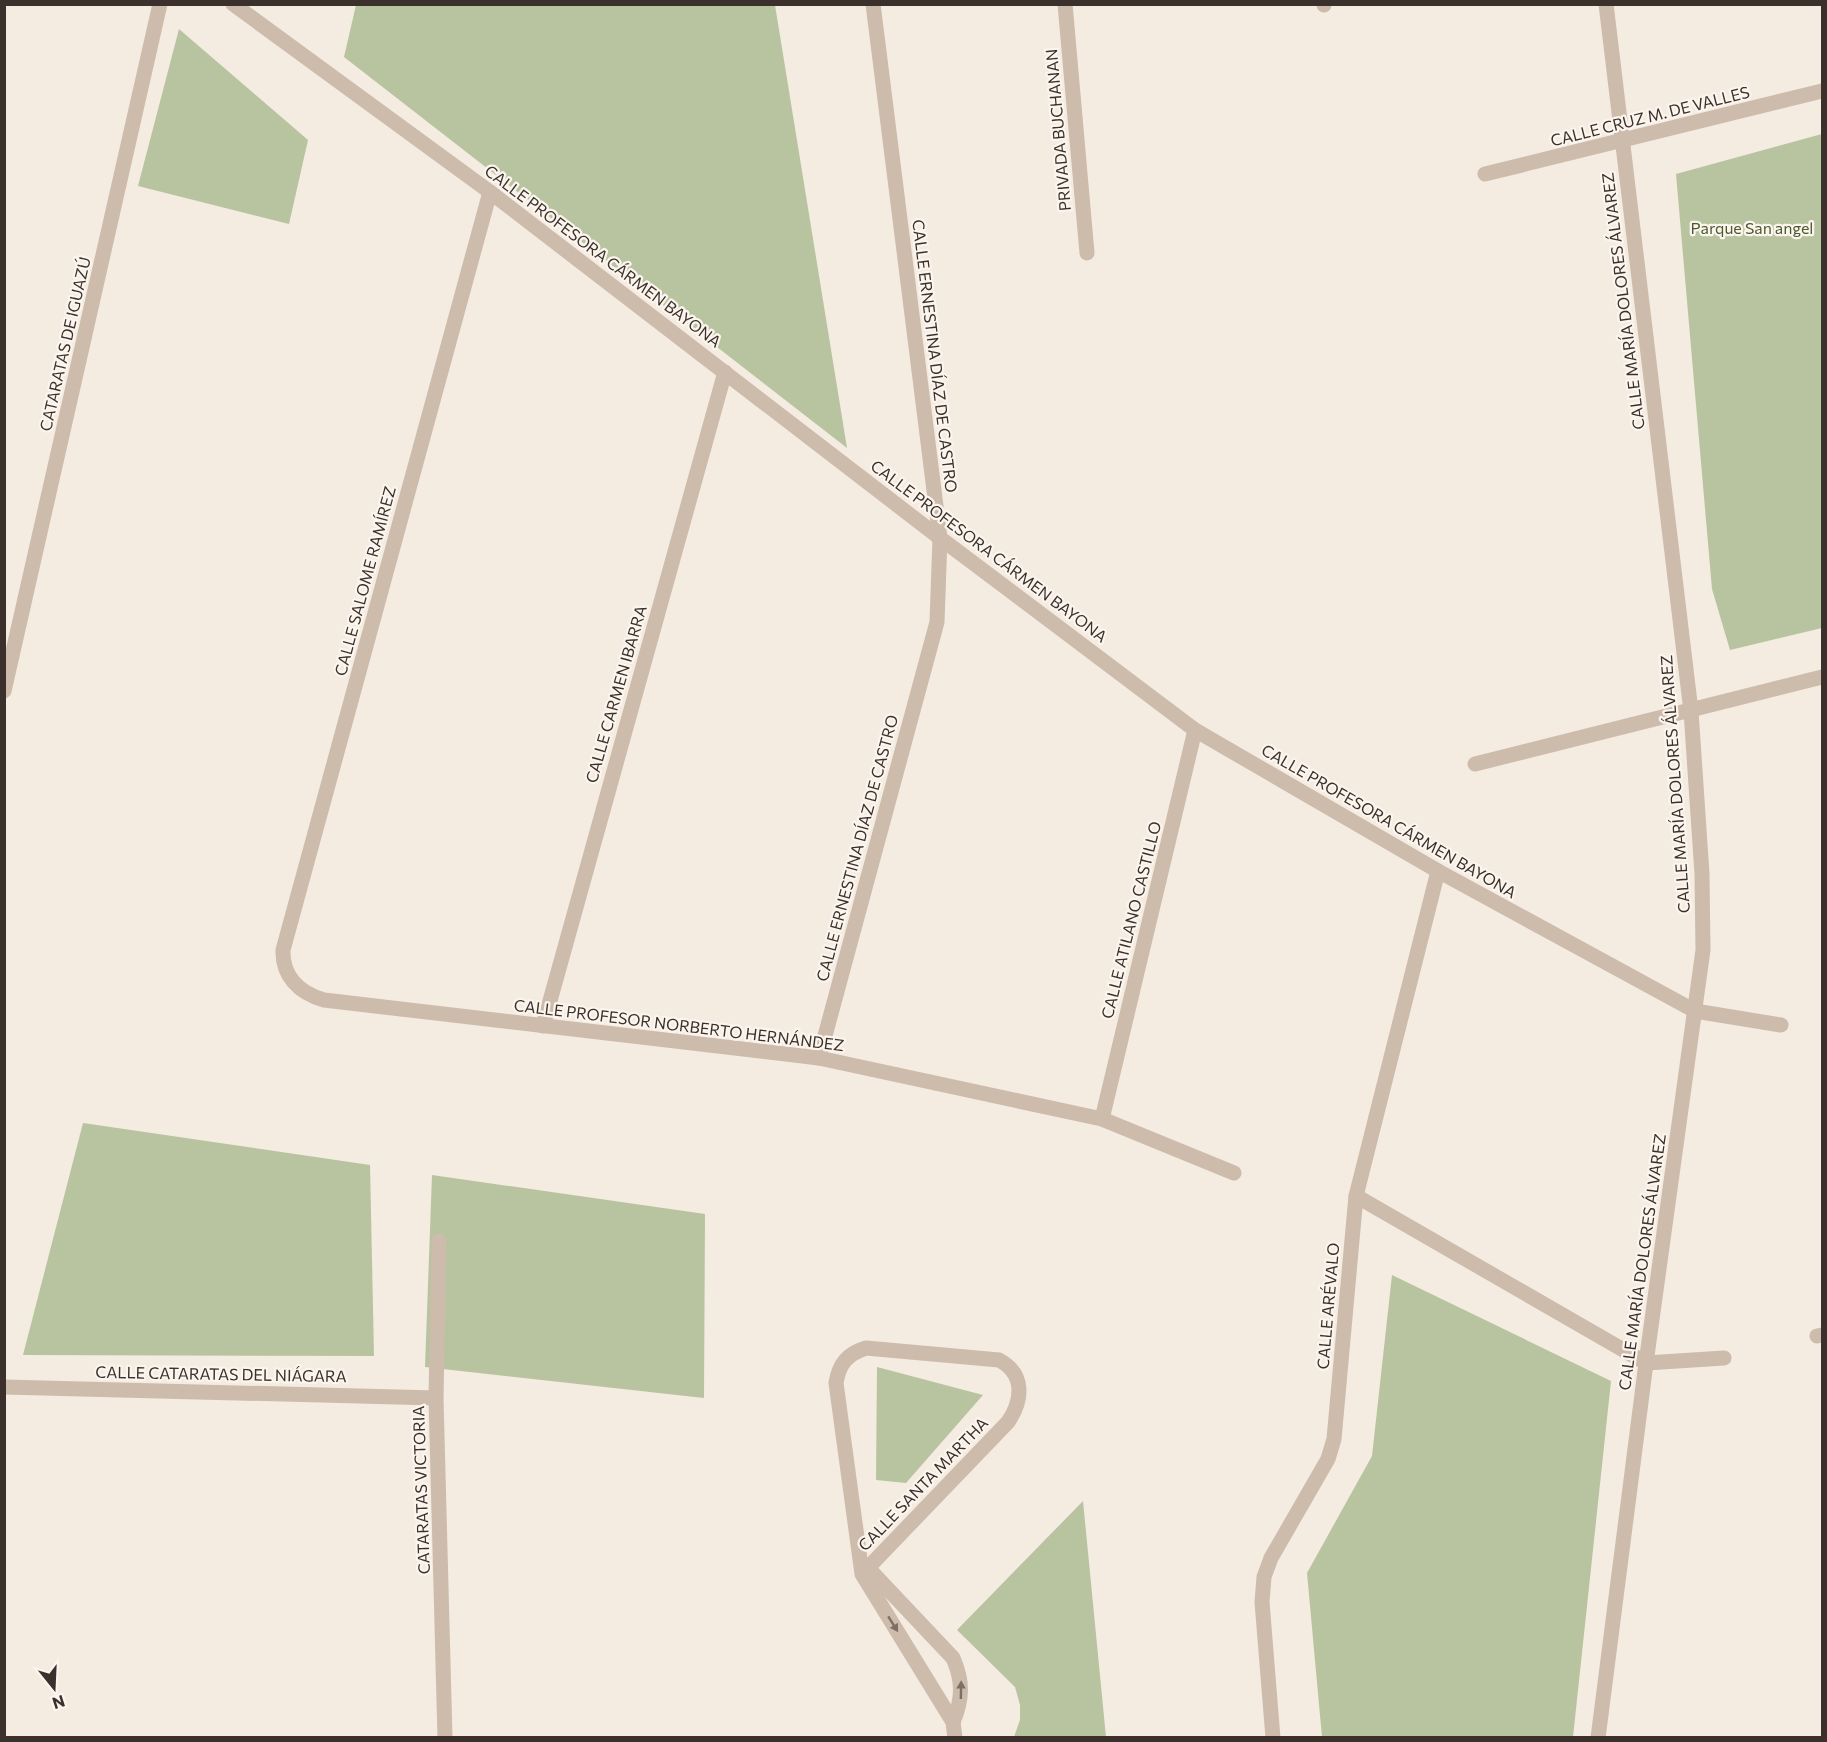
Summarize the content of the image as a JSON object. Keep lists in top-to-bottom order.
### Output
{
  "streets": {
    "street": [
      "CALLE CRUZ M. DE VALLES",
      "PRIVADA BUCHANAN",
      "CALLE PROFESORA CÁRMEN BAYONA",
      "CALLE MARÍA DOLORES ÁLVAREZ",
      "CATARATAS DE IGUAZÚ",
      "CALLE ERNESTINA DÍAZ DE CASTRO",
      "CALLE SALOME RAMÍREZ",
      "CALLE CARMEN IBARRA",
      "CALLE ATILANO CASTILLO",
      "CALLE PROFESOR NORBERTO HERNÁNDEZ",
      "CALLE ARÉVALO",
      "CALLE CATARATAS DEL NIÁGARA",
      "CALLE SANTA MARTHA",
      "CATARATAS VICTORIA"
    ]
  },
  "crossings": [
    ["CALLE CRUZ M. DE VALLES", "CALLE MARÍA DOLORES ÁLVAREZ"],
    ["CALLE PROFESORA CÁRMEN BAYONA", "CALLE MARÍA DOLORES ÁLVAREZ"],
    ["CALLE PROFESORA CÁRMEN BAYONA", "CALLE ERNESTINA DÍAZ DE CASTRO"],
    ["CALLE PROFESORA CÁRMEN BAYONA", "CALLE SALOME RAMÍREZ"],
    ["CALLE PROFESORA CÁRMEN BAYONA", "CALLE CARMEN IBARRA"],
    ["CALLE PROFESORA CÁRMEN BAYONA", "CALLE ATILANO CASTILLO"],
    ["CALLE PROFESORA CÁRMEN BAYONA", "CALLE ARÉVALO"],
    ["CALLE ERNESTINA DÍAZ DE CASTRO", "CALLE PROFESOR NORBERTO HERNÁNDEZ"],
    ["CALLE SALOME RAMÍREZ", "CALLE PROFESOR NORBERTO HERNÁNDEZ"],
    ["CALLE CARMEN IBARRA", "CALLE PROFESOR NORBERTO HERNÁNDEZ"],
    ["CALLE ATILANO CASTILLO", "CALLE PROFESOR NORBERTO HERNÁNDEZ"],
    ["CALLE CATARATAS DEL NIÁGARA", "CATARATAS VICTORIA"]
  ],
  "parks": ["Parque San angel"],
  "north": "bottom"
}
